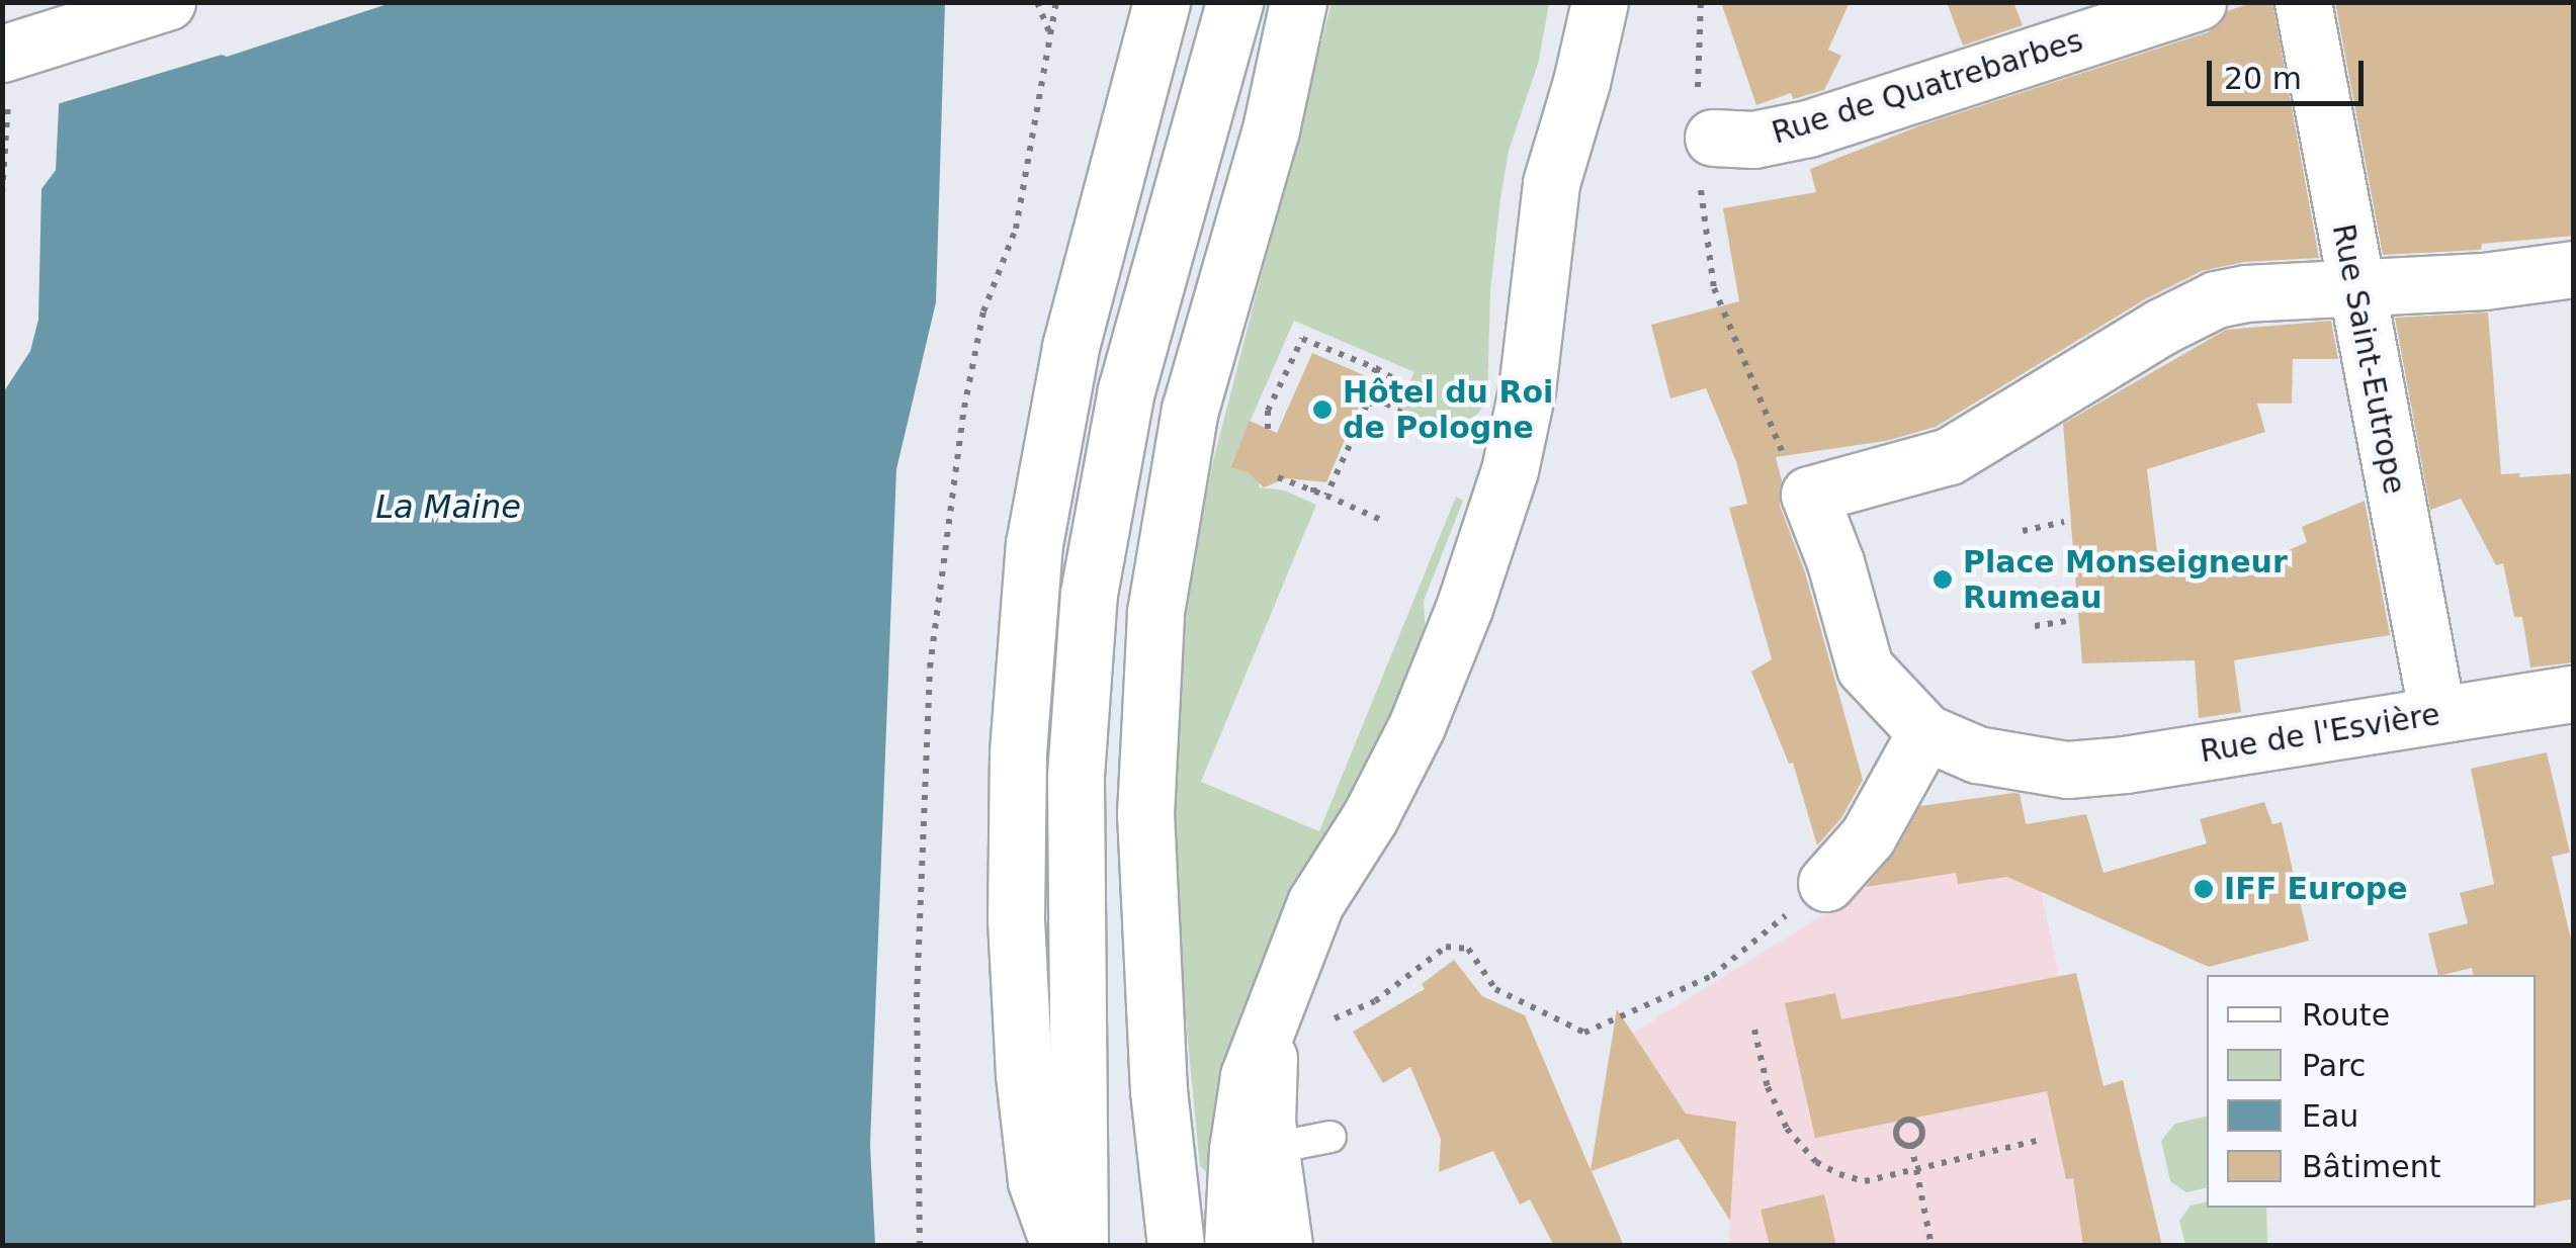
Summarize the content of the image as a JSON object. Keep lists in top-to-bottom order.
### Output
{
  "streets": {
    "main road": ["Rue de Quatrebarbes", "Rue Saint-Eutrope", "Rue de l'Esvière"]
  },
  "crossings": [
    ["Rue Saint-Eutrope", "Rue de l'Esvière"]
  ],
  "water": ["La Maine"],
  "places": ["Hôtel du Roi de Pologne", "Place Monseigneur Rumeau", "IFF Europe"],
  "legend": [
    "Route",
    "Parc",
    "Eau",
    "Bâtiment"
  ],
  "scale_bar": "20 m"
}
